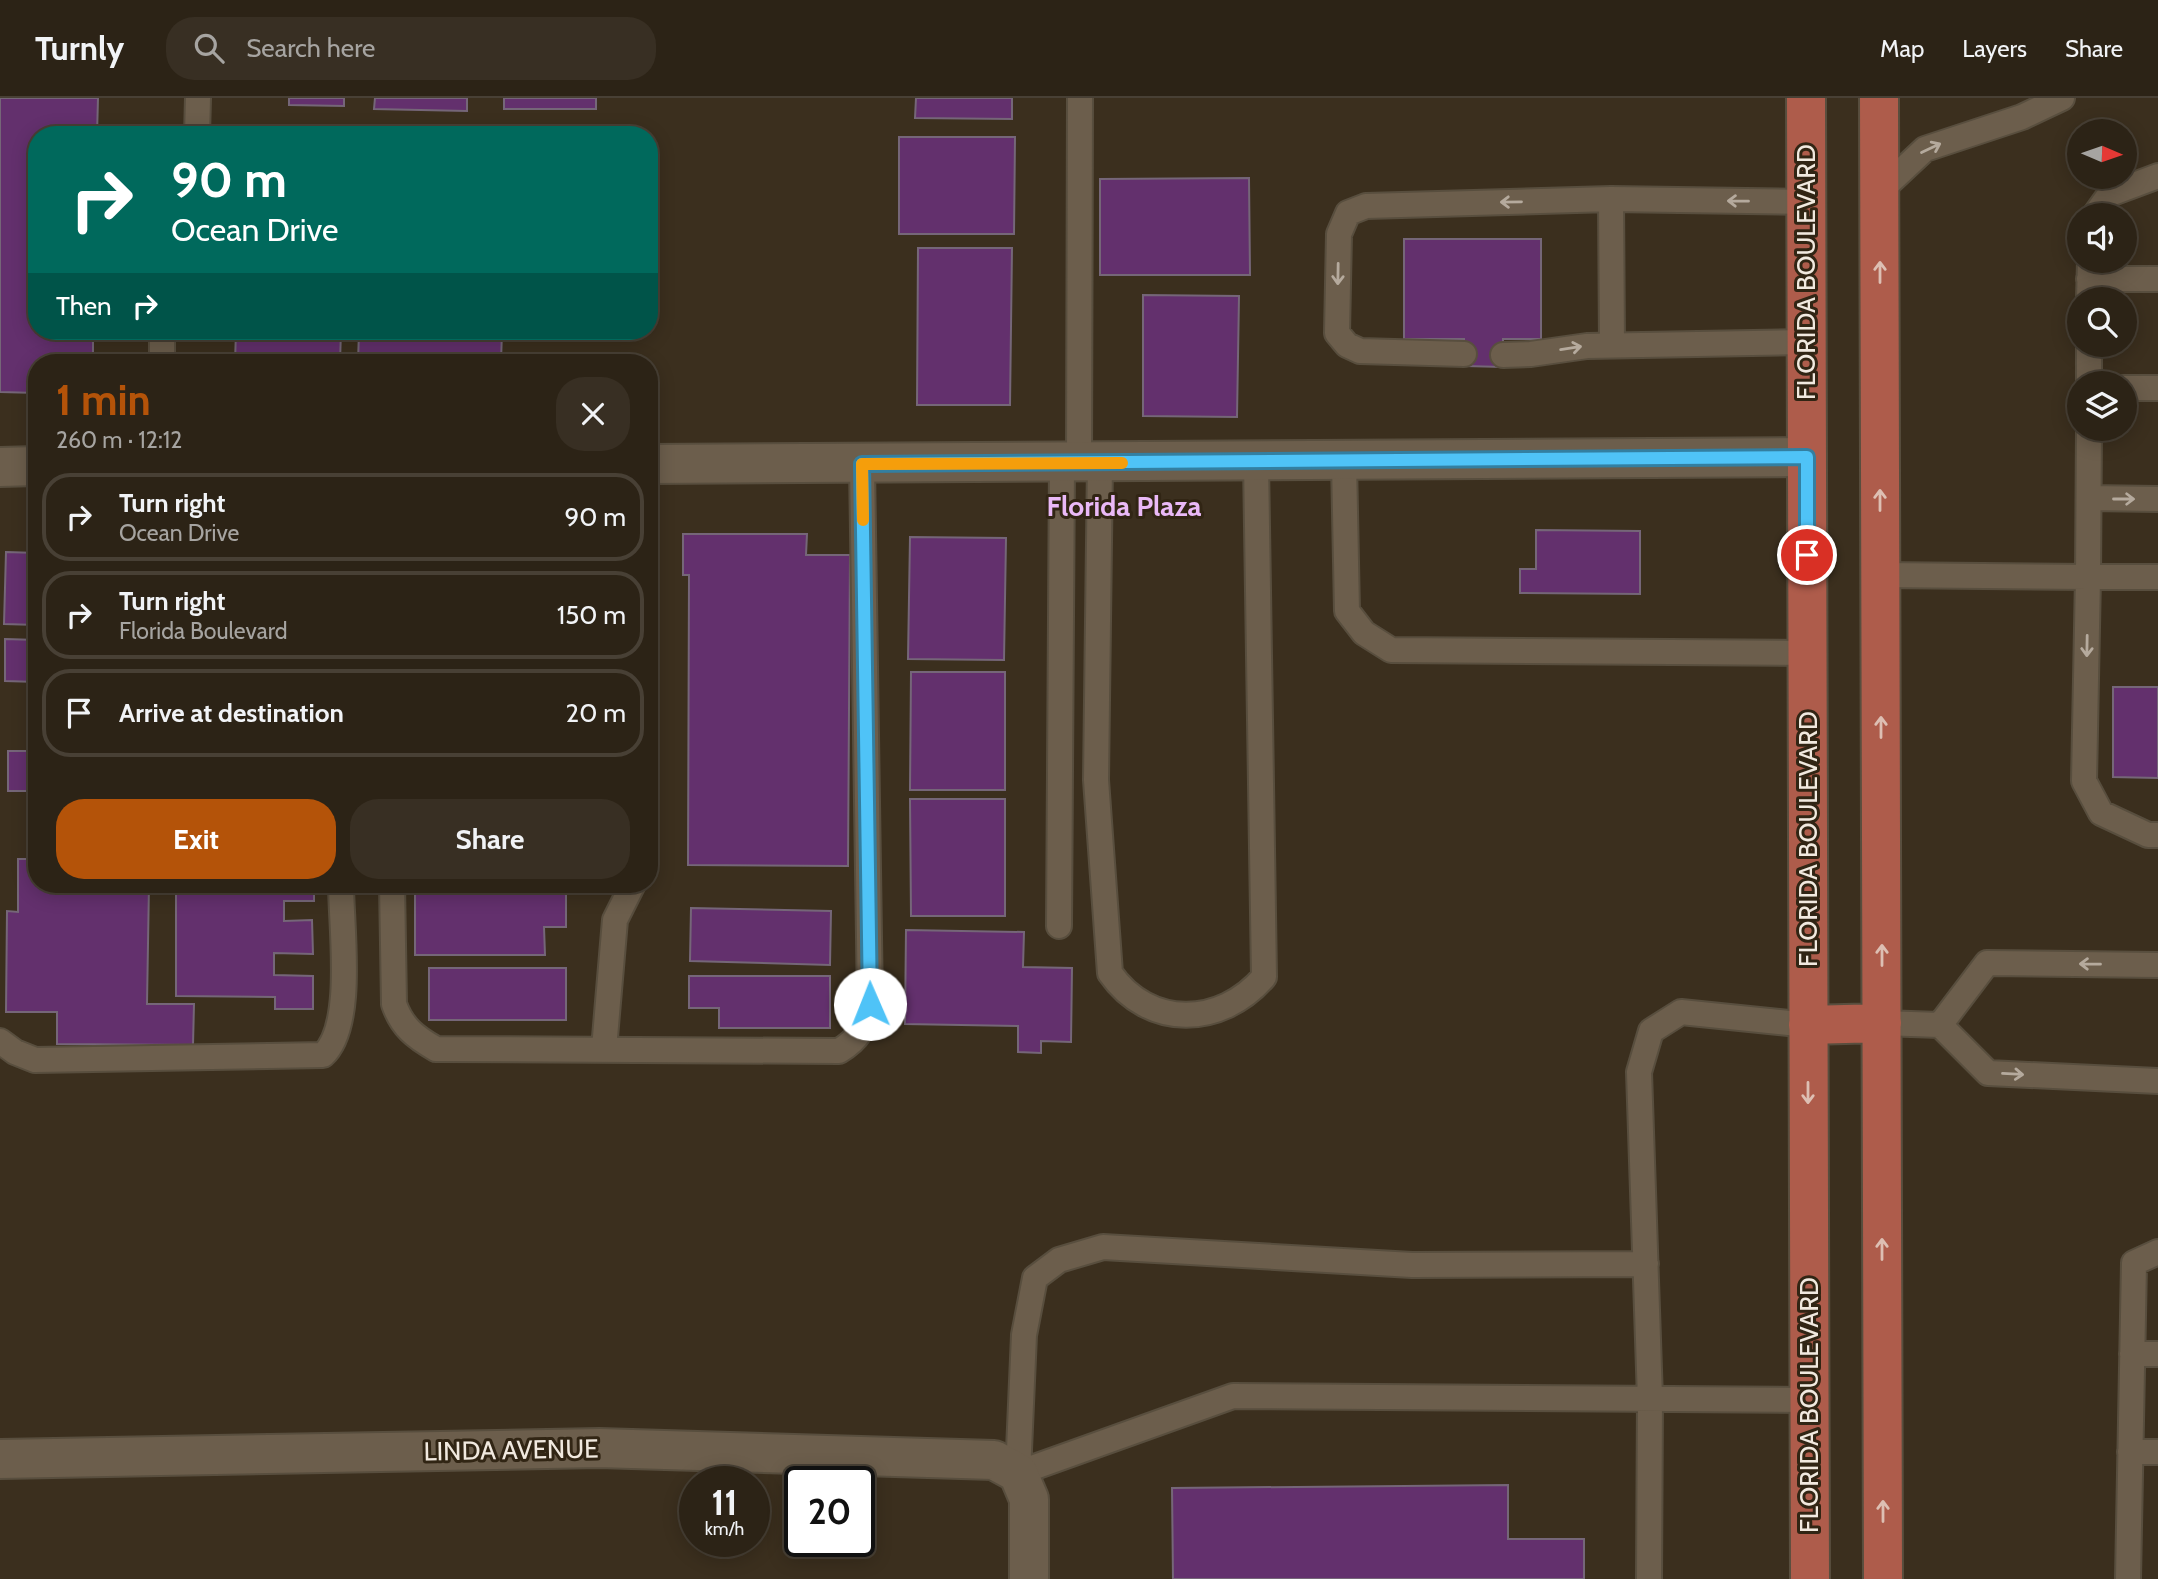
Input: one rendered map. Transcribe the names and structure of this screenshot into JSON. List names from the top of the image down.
{
  "streets": {
    "main road": ["FLORIDA BOULEVARD"],
    "street": ["LINDA AVENUE"]
  },
  "districts": ["Florida Plaza"],
  "north": "right",
  "page": {
    "header": "Turnly",
    "search": "Search here",
    "nav": ["Map", "Layers", "Share"],
    "turn": ["90 m", "Ocean Drive"],
    "then": "Then",
    "heading": ["1 min", "260 m · 12:12"],
    "list": [
      {
        "name": "Turn right",
        "note": "Ocean Drive",
        "value": "90 m"
      },
      {
        "name": "Turn right",
        "note": "Florida Boulevard",
        "value": "150 m"
      },
      {
        "name": "Arrive at destination",
        "value": "20 m"
      }
    ],
    "buttons": ["Exit", "Share"],
    "speed": "11 km/h",
    "limit": "20"
  }
}
